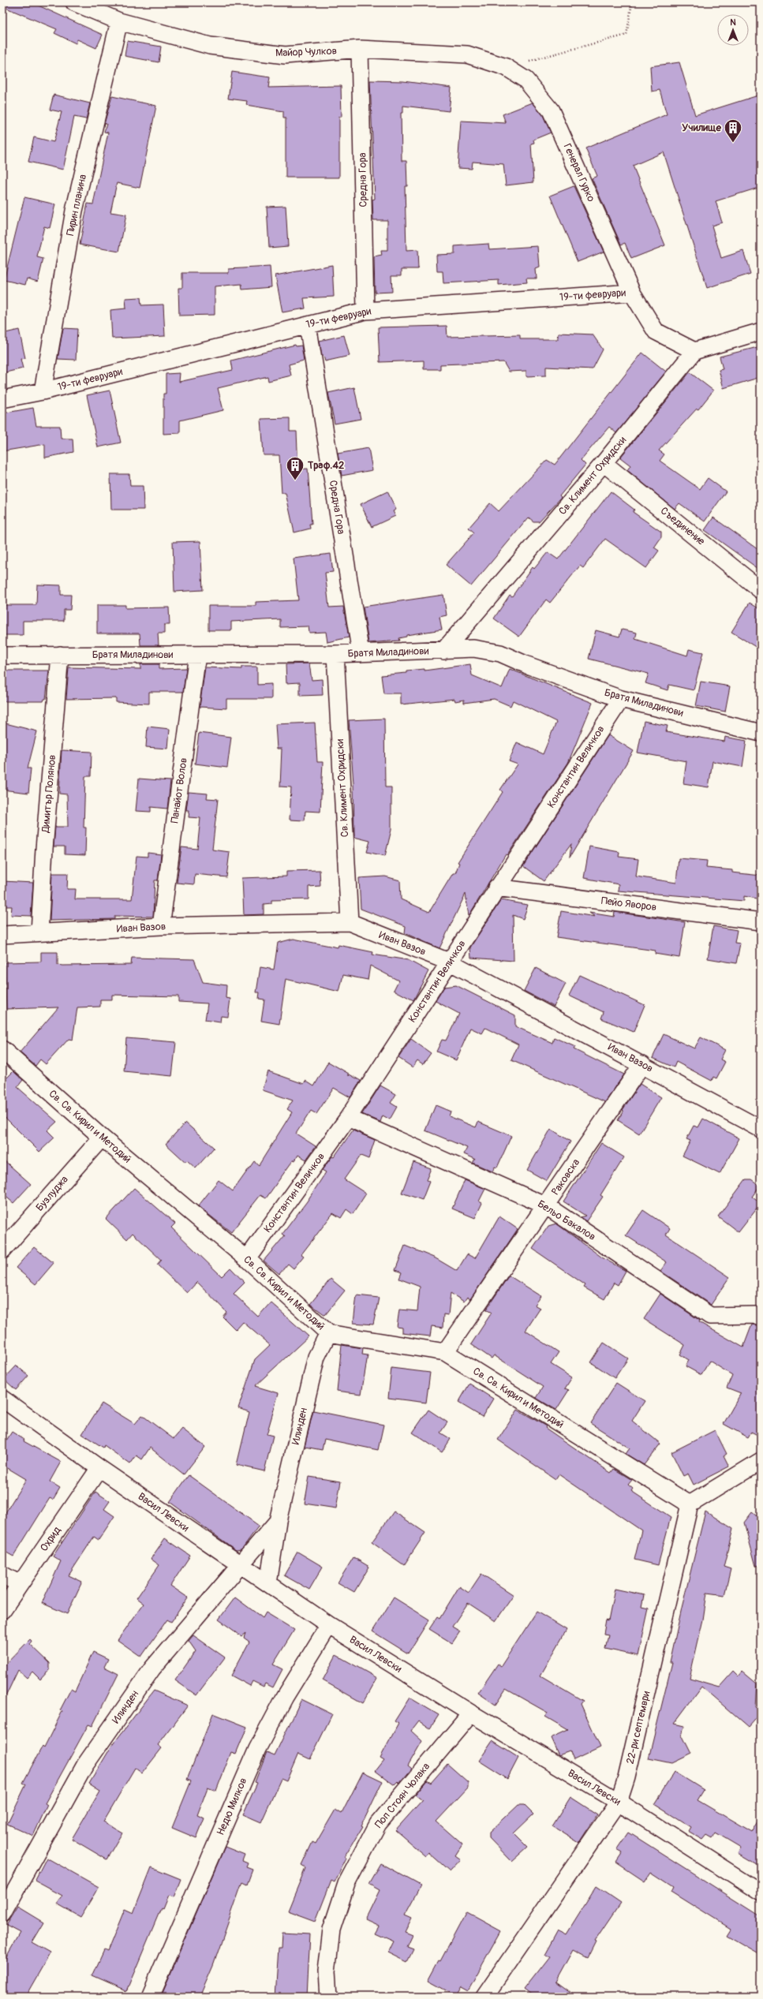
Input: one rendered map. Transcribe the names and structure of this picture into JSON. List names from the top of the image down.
{
  "streets": {
    "street": [
      "Майор Чулков",
      "Генерал Гурко",
      "Средна Гора",
      "Пирин планина",
      "19-ти февруари",
      "Св. Климент Охридски",
      "Съединение",
      "Братя Миладинови",
      "Константин Величков",
      "Панайот Волов",
      "Димитър Полянов",
      "Пейо Яворов",
      "Иван Вазов",
      "Св. Св. Кирил и Методий",
      "Раковска",
      "Бузлуджа",
      "Бельо Бакалов",
      "Илинден",
      "Васил Левски",
      "Охрид",
      "22-ри септември",
      "Поп Стоян Чолака",
      "Недю Милков"
    ]
  },
  "crossings": [
    ["Майор Чулков", "Генерал Гурко"],
    ["Майор Чулков", "Средна Гора"],
    ["Майор Чулков", "Пирин планина"],
    ["Генерал Гурко", "19-ти февруари"],
    ["Средна Гора", "19-ти февруари"],
    ["Средна Гора", "Братя Миладинови"],
    ["Пирин планина", "19-ти февруари"],
    ["19-ти февруари", "Св. Климент Охридски"],
    ["Св. Климент Охридски", "Съединение"],
    ["Св. Климент Охридски", "Братя Миладинови"],
    ["Св. Климент Охридски", "Иван Вазов"],
    ["Братя Миладинови", "Константин Величков"],
    ["Братя Миладинови", "Панайот Волов"],
    ["Братя Миладинови", "Димитър Полянов"],
    ["Константин Величков", "Пейо Яворов"],
    ["Константин Величков", "Иван Вазов"],
    ["Константин Величков", "Св. Св. Кирил и Методий"],
    ["Константин Величков", "Бельо Бакалов"],
    ["Панайот Волов", "Иван Вазов"],
    ["Димитър Полянов", "Иван Вазов"],
    ["Иван Вазов", "Раковска"],
    ["Св. Св. Кирил и Методий", "Раковска"],
    ["Св. Св. Кирил и Методий", "Бузлуджа"],
    ["Св. Св. Кирил и Методий", "Илинден"],
    ["Св. Св. Кирил и Методий", "22-ри септември"],
    ["Раковска", "Бельо Бакалов"],
    ["Илинден", "Васил Левски"],
    ["Васил Левски", "Охрид"],
    ["Васил Левски", "22-ри септември"],
    ["Васил Левски", "Поп Стоян Чолака"],
    ["Васил Левски", "Недю Милков"]
  ],
  "places": {
    "building": ["Училище", "Траф.42"]
  },
  "north": "top"
}
